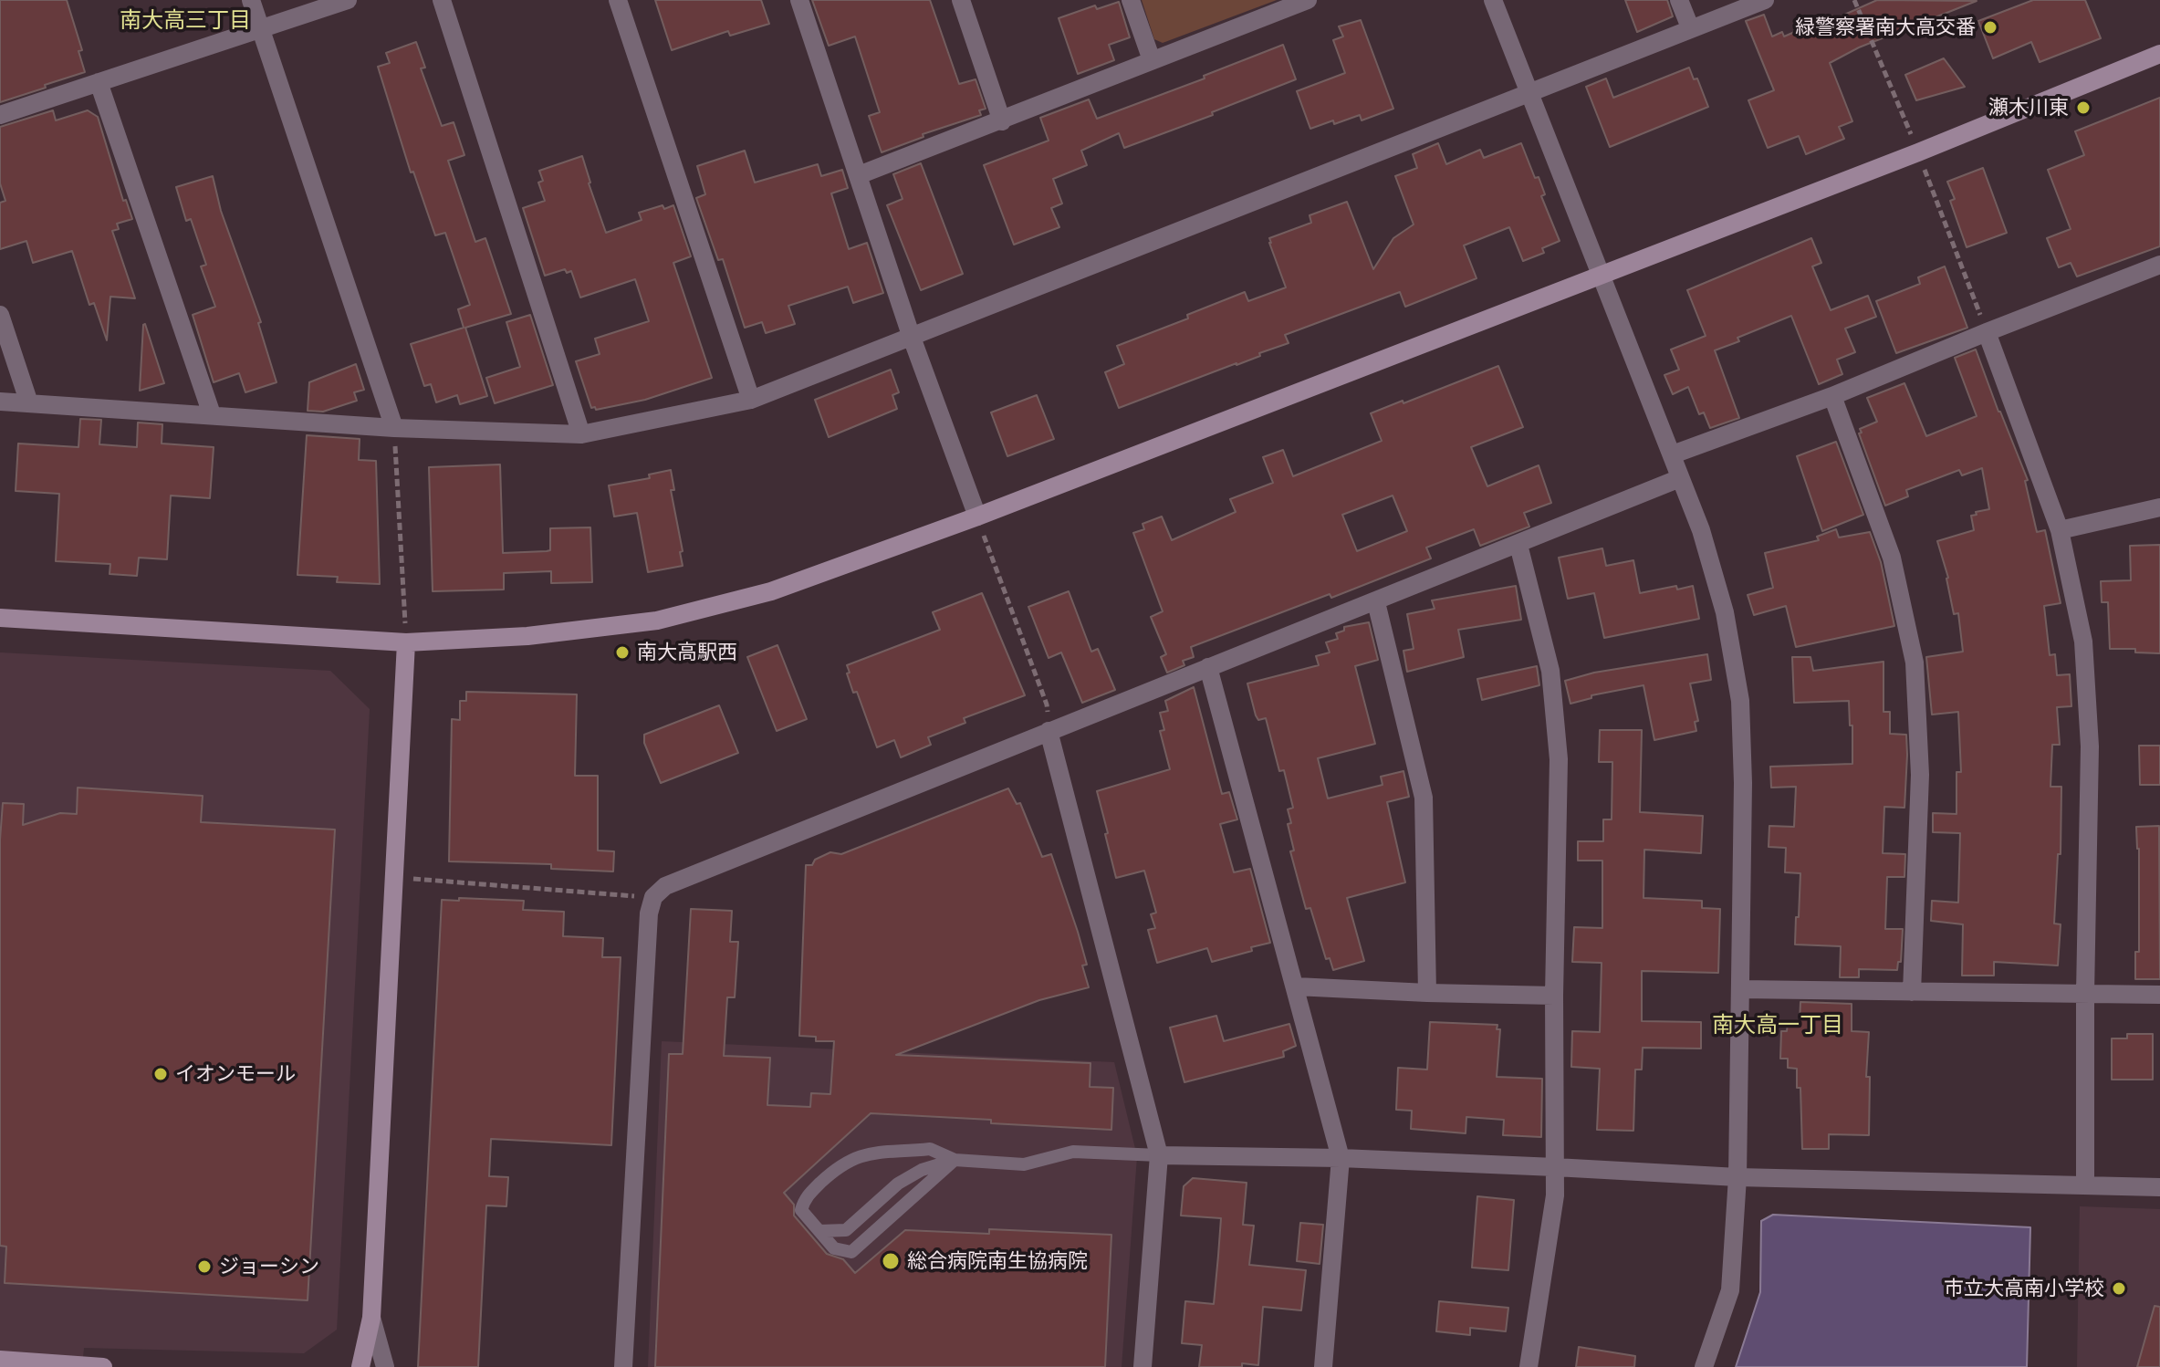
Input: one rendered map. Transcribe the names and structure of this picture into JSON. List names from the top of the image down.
{
  "districts": ["南大高三丁目", "南大高一丁目"],
  "places": [
    "緑警察署南大高交番",
    "瀬木川東",
    "南大高駅西",
    "イオンモール",
    "総合病院南生協病院",
    "ジョーシン",
    "市立大高南小学校"
  ]
}
